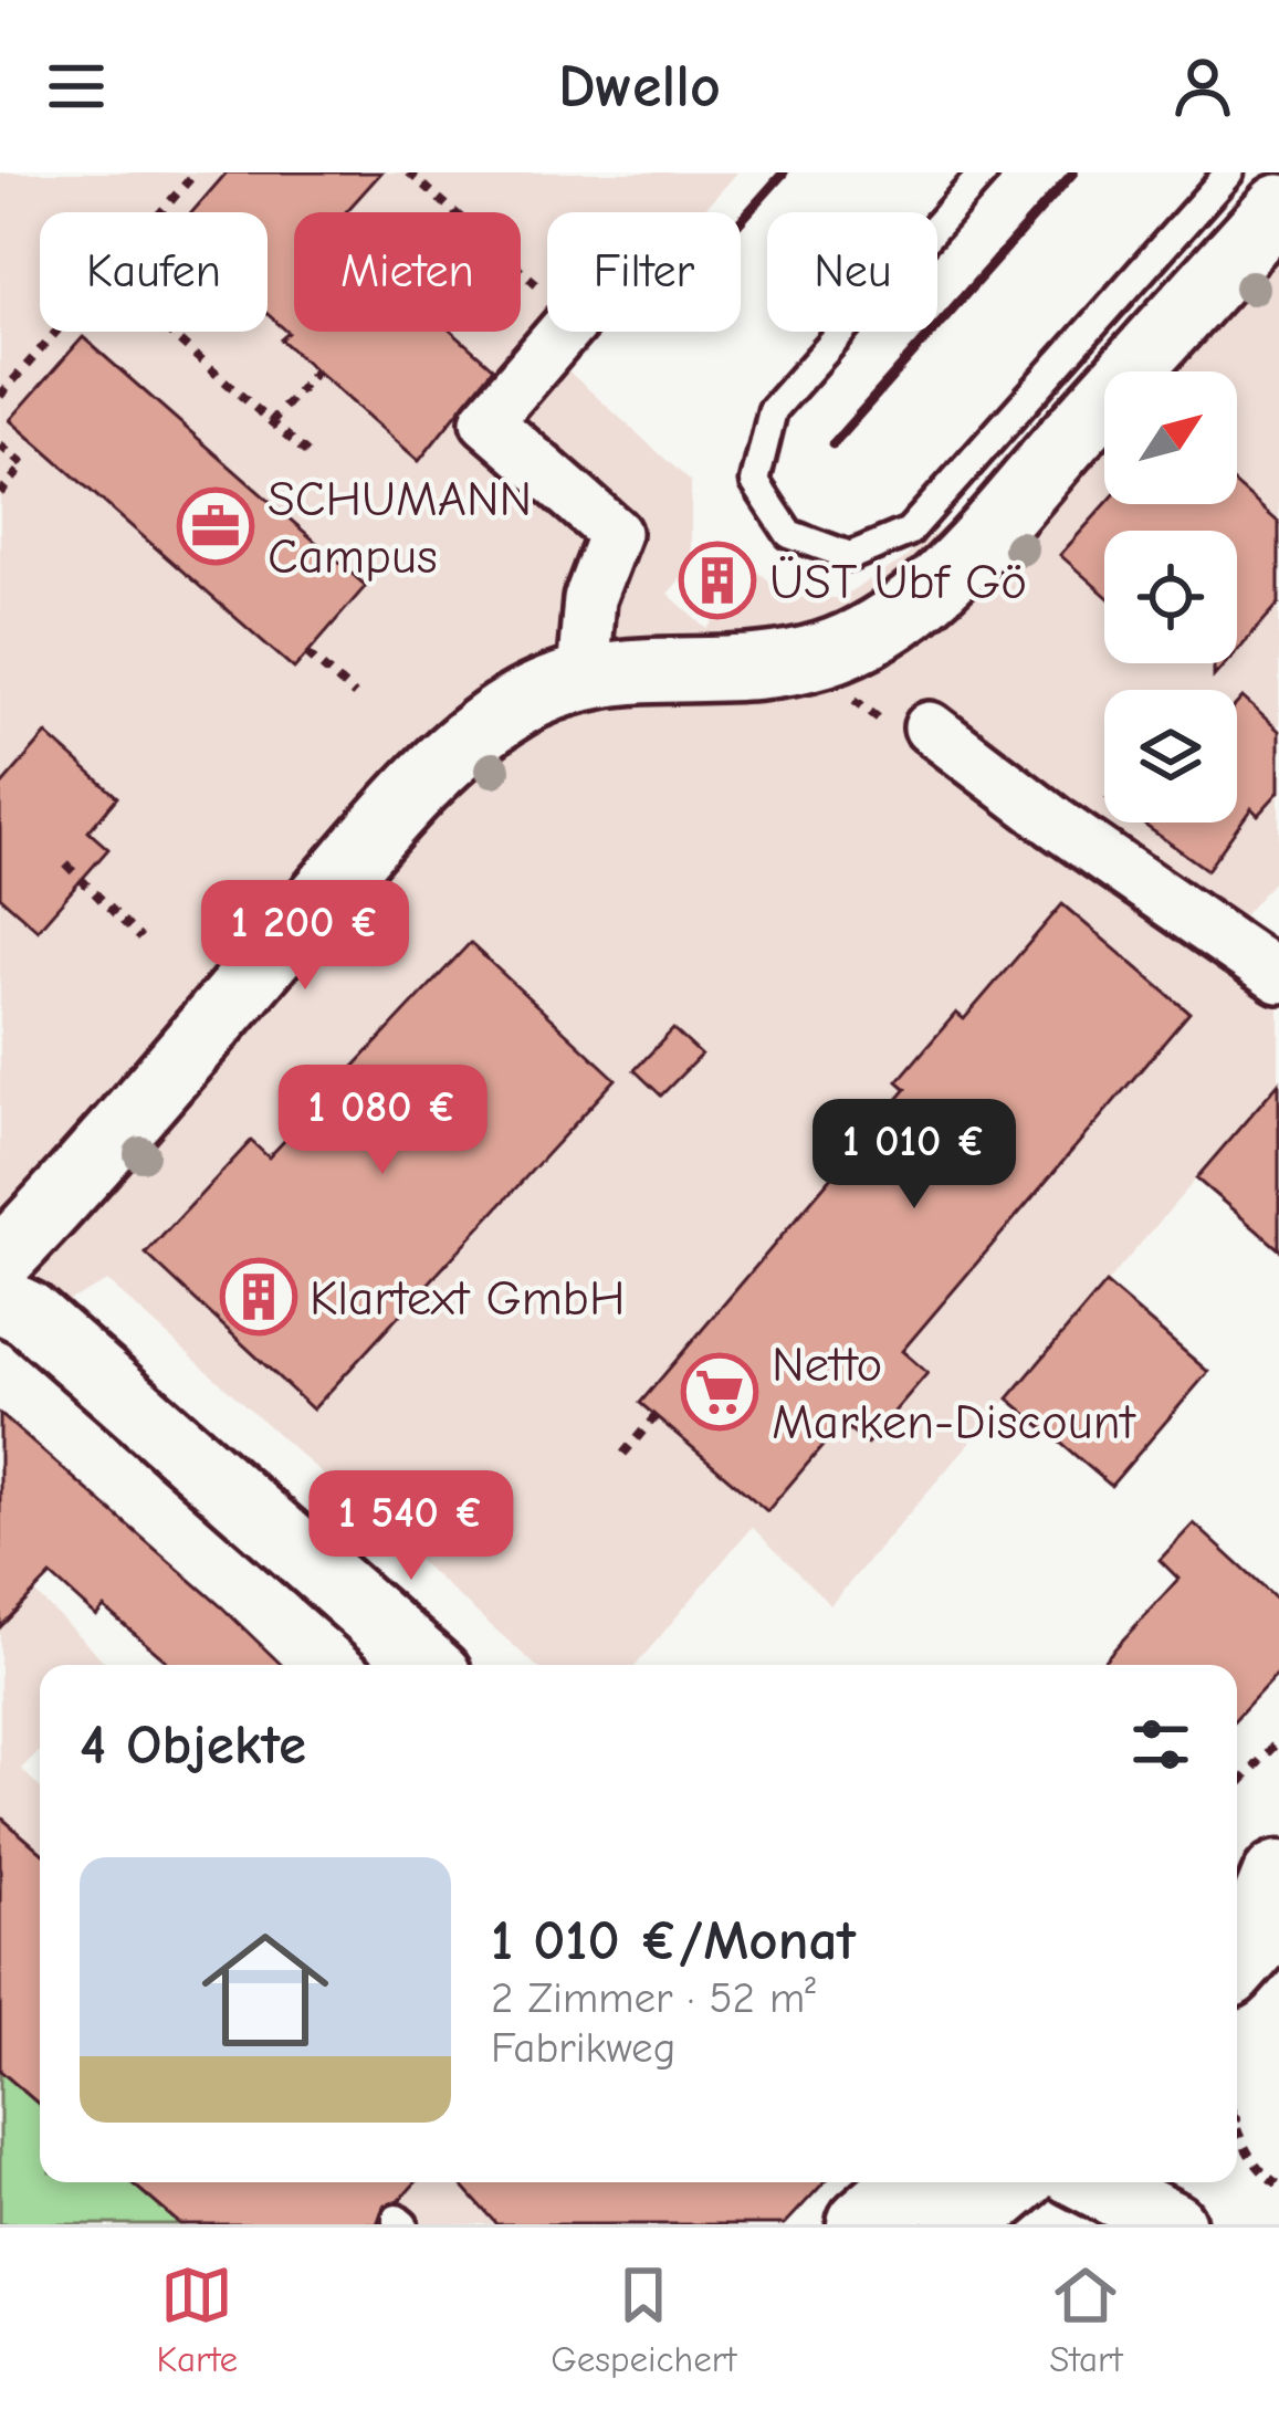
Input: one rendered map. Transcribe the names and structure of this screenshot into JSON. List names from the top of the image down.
{
  "places": {
    "office": ["SCHUMANN Campus"],
    "building": ["ÜST Ubf Gö", "Klartext GmbH"],
    "supermarket": ["Netto Marken-Discount"]
  },
  "north": "top right",
  "page": {
    "header": "Dwello",
    "chip": [
      "Kaufen",
      "Mieten",
      "Filter",
      "Neu"
    ],
    "price": [
      "1 200 €",
      "1 080 €",
      "1 010 €",
      "1 540 €"
    ],
    "heading": "4 Objekte",
    "list": [
      {
        "name": "1 010 €/Monat",
        "note": "2 Zimmer · 52 m² · Fabrikweg"
      }
    ],
    "tabs": ["Karte", "Gespeichert", "Start"]
  }
}
